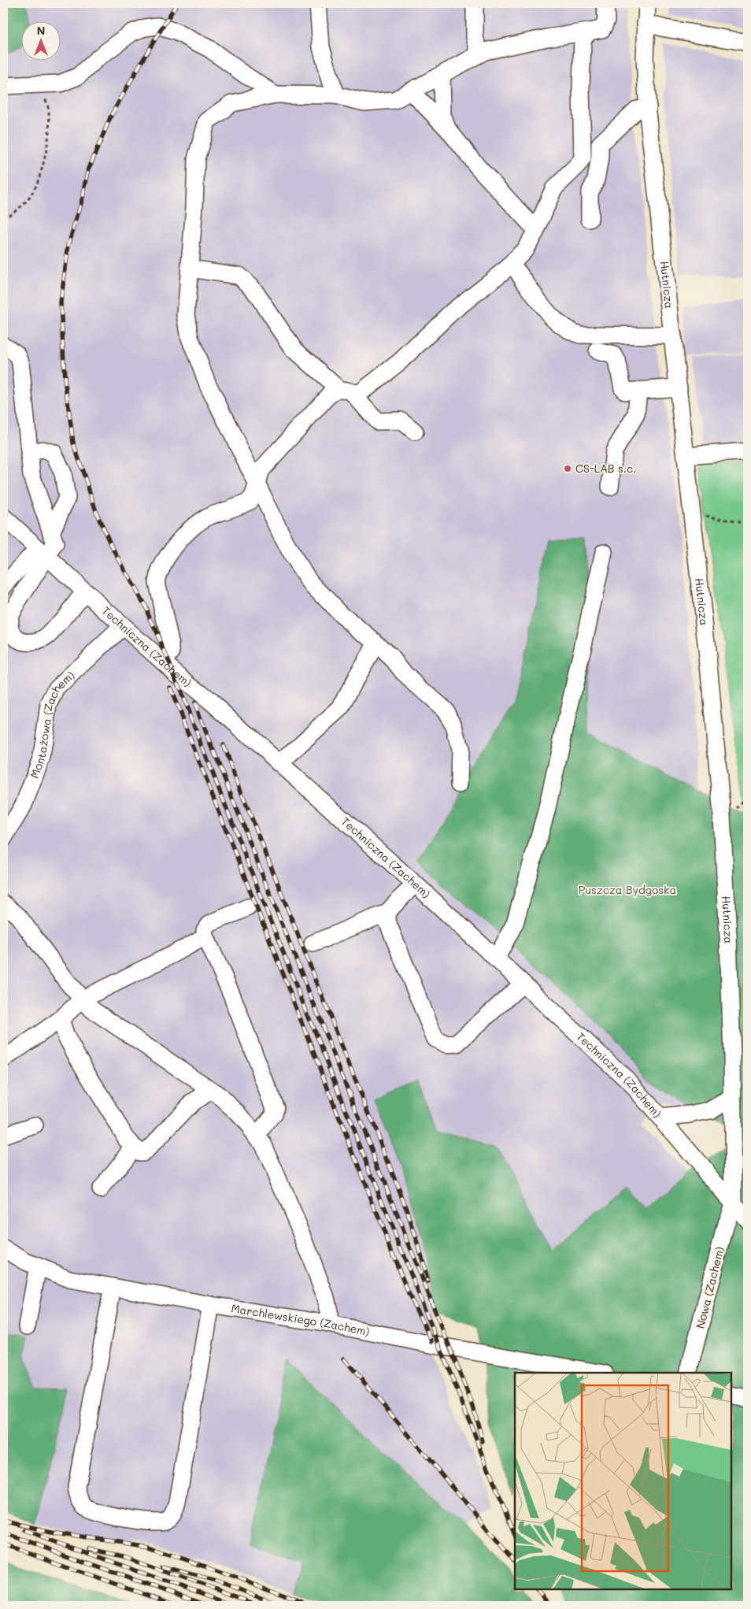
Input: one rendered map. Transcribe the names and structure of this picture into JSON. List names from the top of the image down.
{
  "streets": {
    "street": [
      "Hutnicza",
      "Techniczna (Zachem)",
      "Montażowa (Zachem)",
      "Nowa (Zachem)",
      "Marchlewskiego (Zachem)"
    ]
  },
  "crossings": [
    ["Hutnicza", "Techniczna (Zachem)"],
    ["Hutnicza", "Nowa (Zachem)"],
    ["Techniczna (Zachem)", "Montażowa (Zachem)"],
    ["Techniczna (Zachem)", "Nowa (Zachem)"]
  ],
  "parks": ["Puszcza Bydgoska"],
  "places": ["CS-LAB s.c."],
  "north": "top"
}
